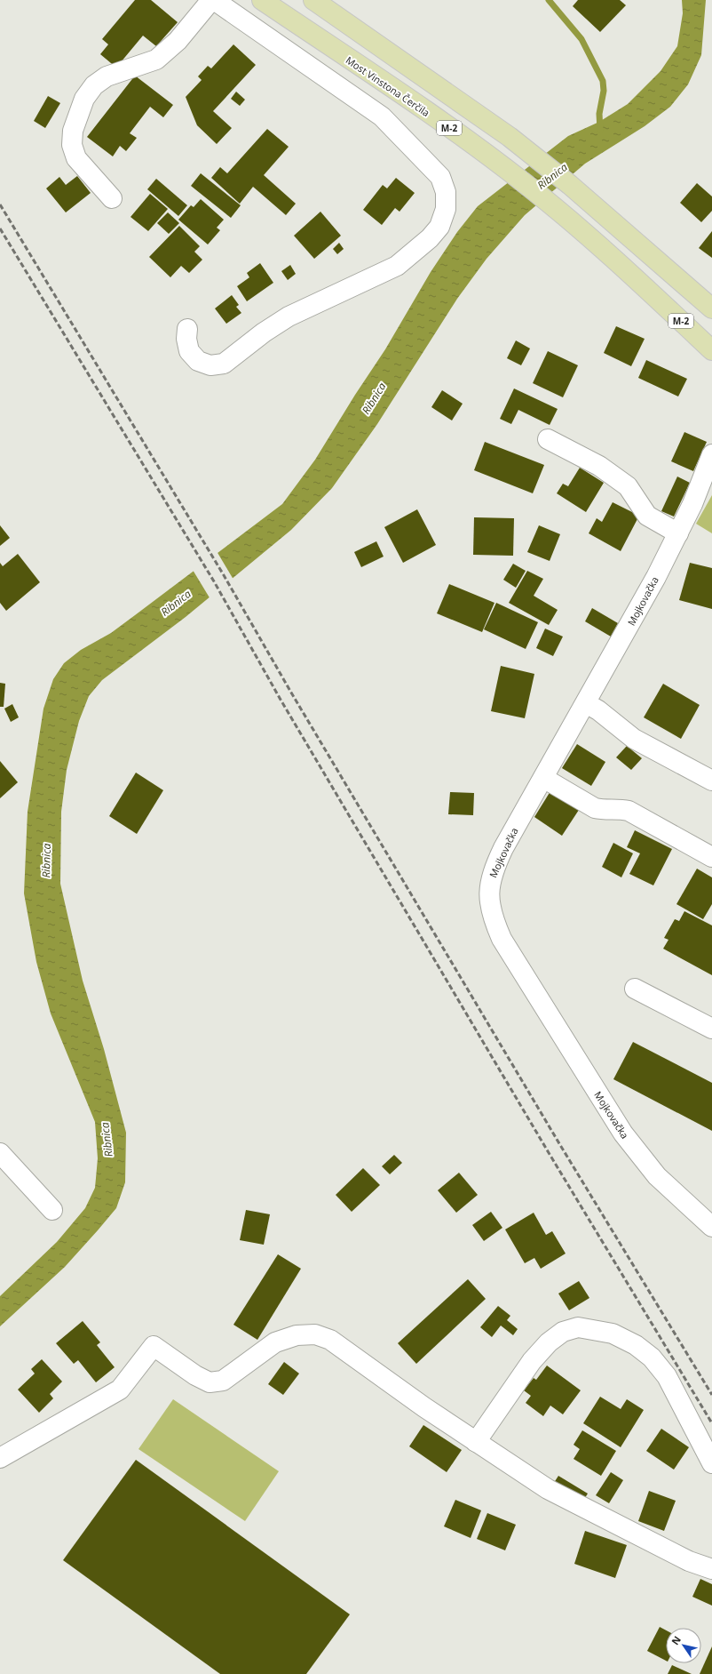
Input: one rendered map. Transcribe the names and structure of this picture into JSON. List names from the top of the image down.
{
  "streets": {
    "main road": ["Most Vinstona Čerčila", "M-2"],
    "street": ["Mojkovačka"]
  },
  "water": ["Ribnica"],
  "north": "top left"
}
